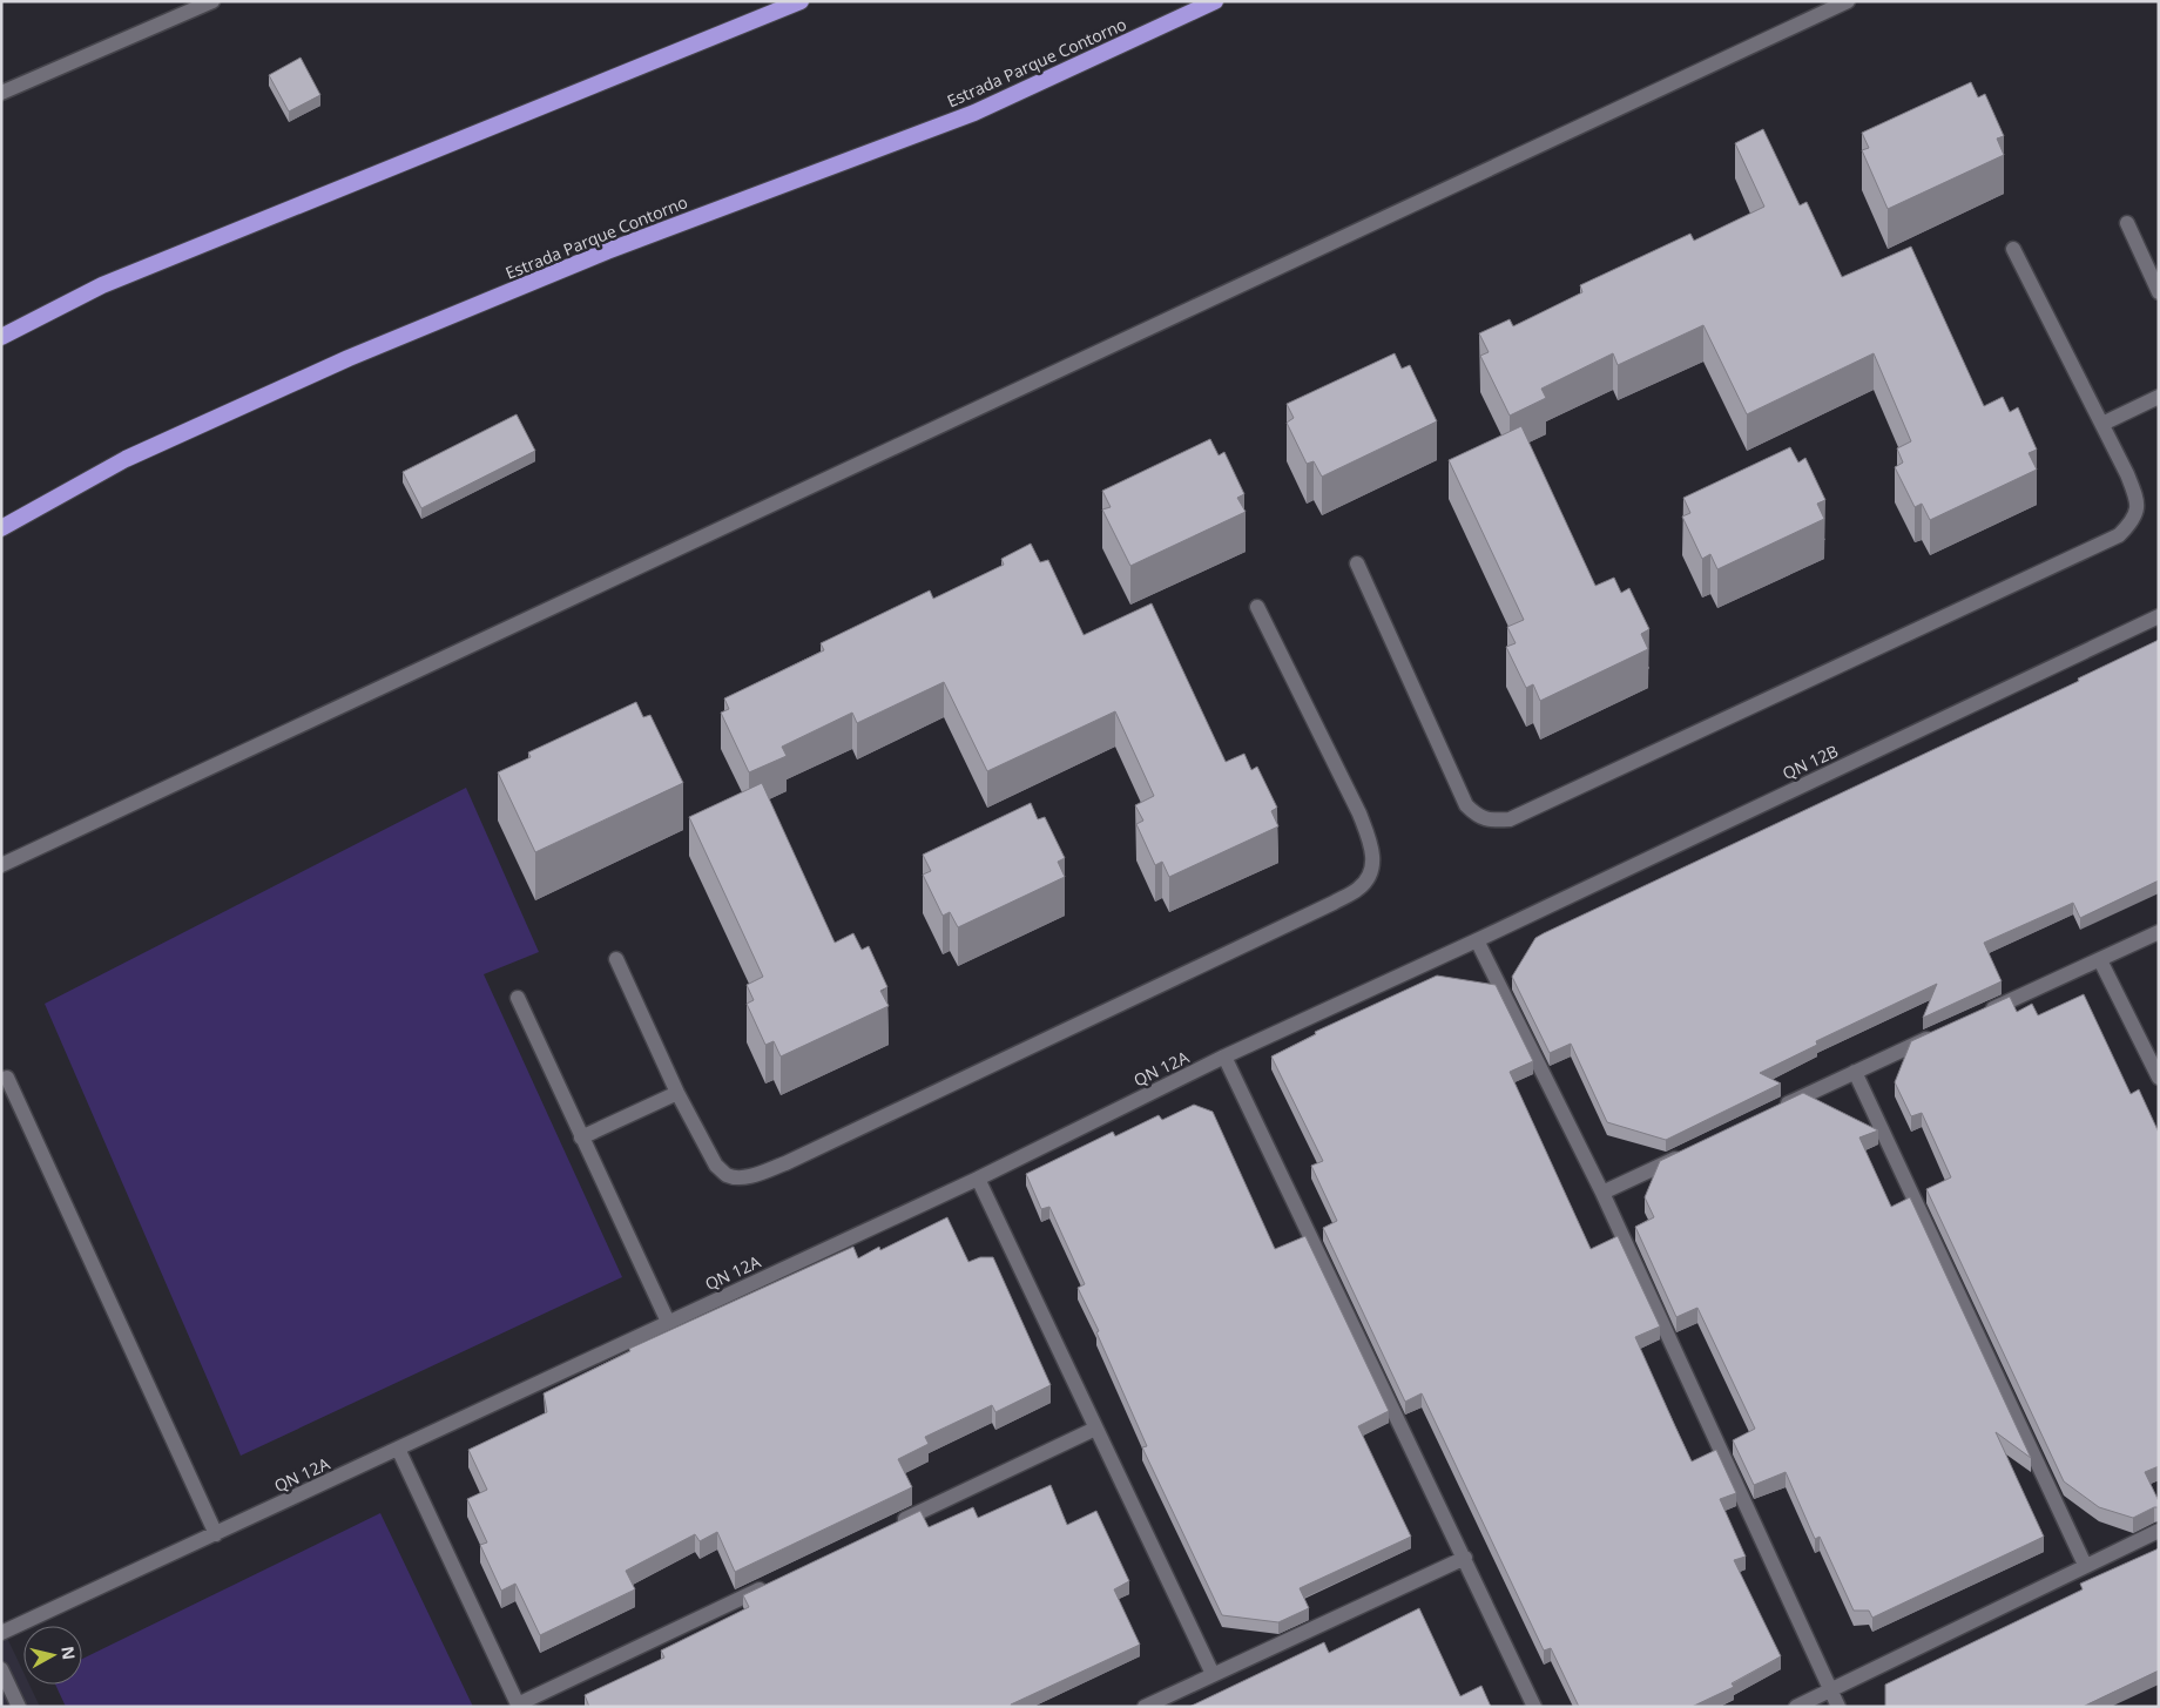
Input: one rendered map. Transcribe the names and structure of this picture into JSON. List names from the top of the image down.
{
  "streets": {
    "highway": ["Estrada Parque Contorno"],
    "street": ["QN 12B", "QN 12A"]
  },
  "crossings": [
    ["QN 12B", "QN 12A"]
  ],
  "north": "right"
}
